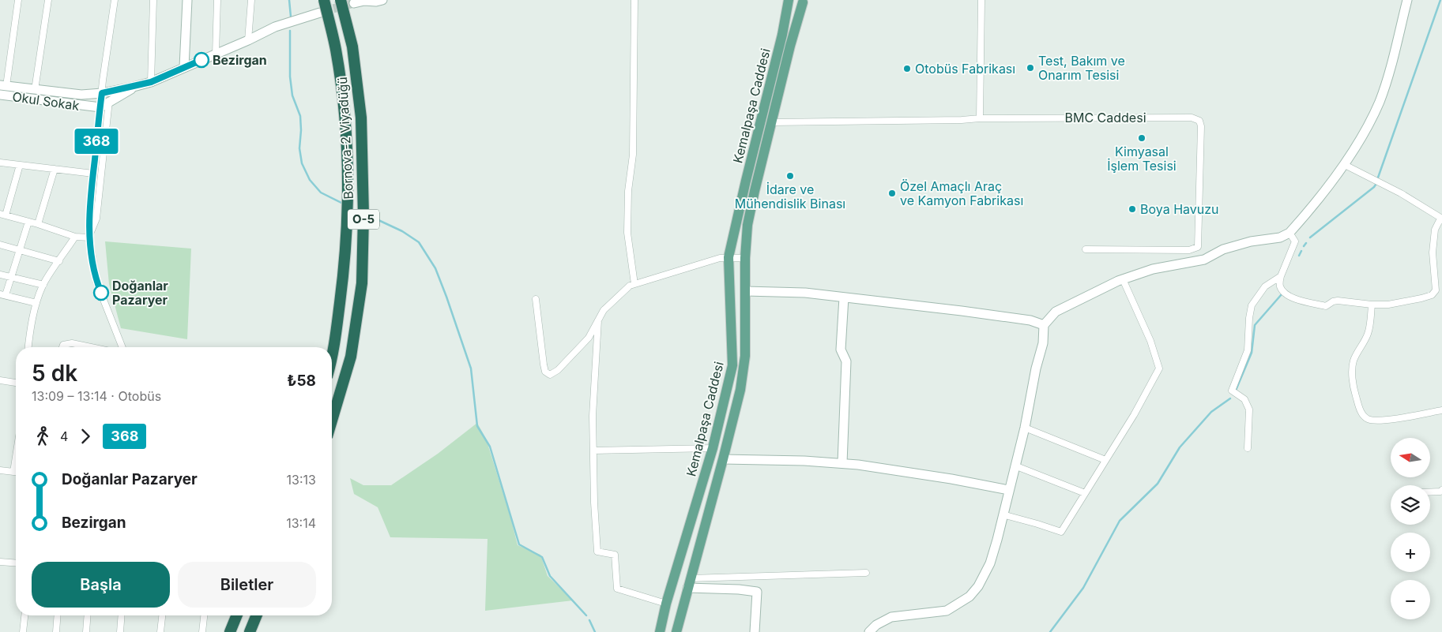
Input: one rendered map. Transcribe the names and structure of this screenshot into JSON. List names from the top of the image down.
{
  "streets": {
    "highway": ["Bornova-2 Viyadüğü", "O-5"],
    "main road": ["Kemalpaşa Caddesi"],
    "street": ["Okul Sokak", "BMC Caddesi"]
  },
  "crossings": [
    ["Kemalpaşa Caddesi", "BMC Caddesi"]
  ],
  "places": [
    "Bezirgan",
    "Test, Bakım ve Onarım Tesisi",
    "Otobüs Fabrikası",
    "Kimyasal İşlem Tesisi",
    "İdare ve Mühendislik Binası",
    "Özel Amaçlı Araç ve Kamyon Fabrikası",
    "Boya Havuzu",
    "Doğanlar Pazaryer"
  ],
  "lines": ["bus line 368"],
  "north": "left",
  "page": {
    "on_map": "368",
    "heading": ["5 dk", "13:09 – 13:14 · Otobüs", "₺58"],
    "legs": ["4", "368"],
    "map_buttons": ["+", "−"],
    "list": [
      {
        "name": "Doğanlar Pazaryer",
        "value": "13:13"
      },
      {
        "name": "Bezirgan",
        "value": "13:14"
      }
    ],
    "buttons": ["Başla", "Biletler"]
  }
}
